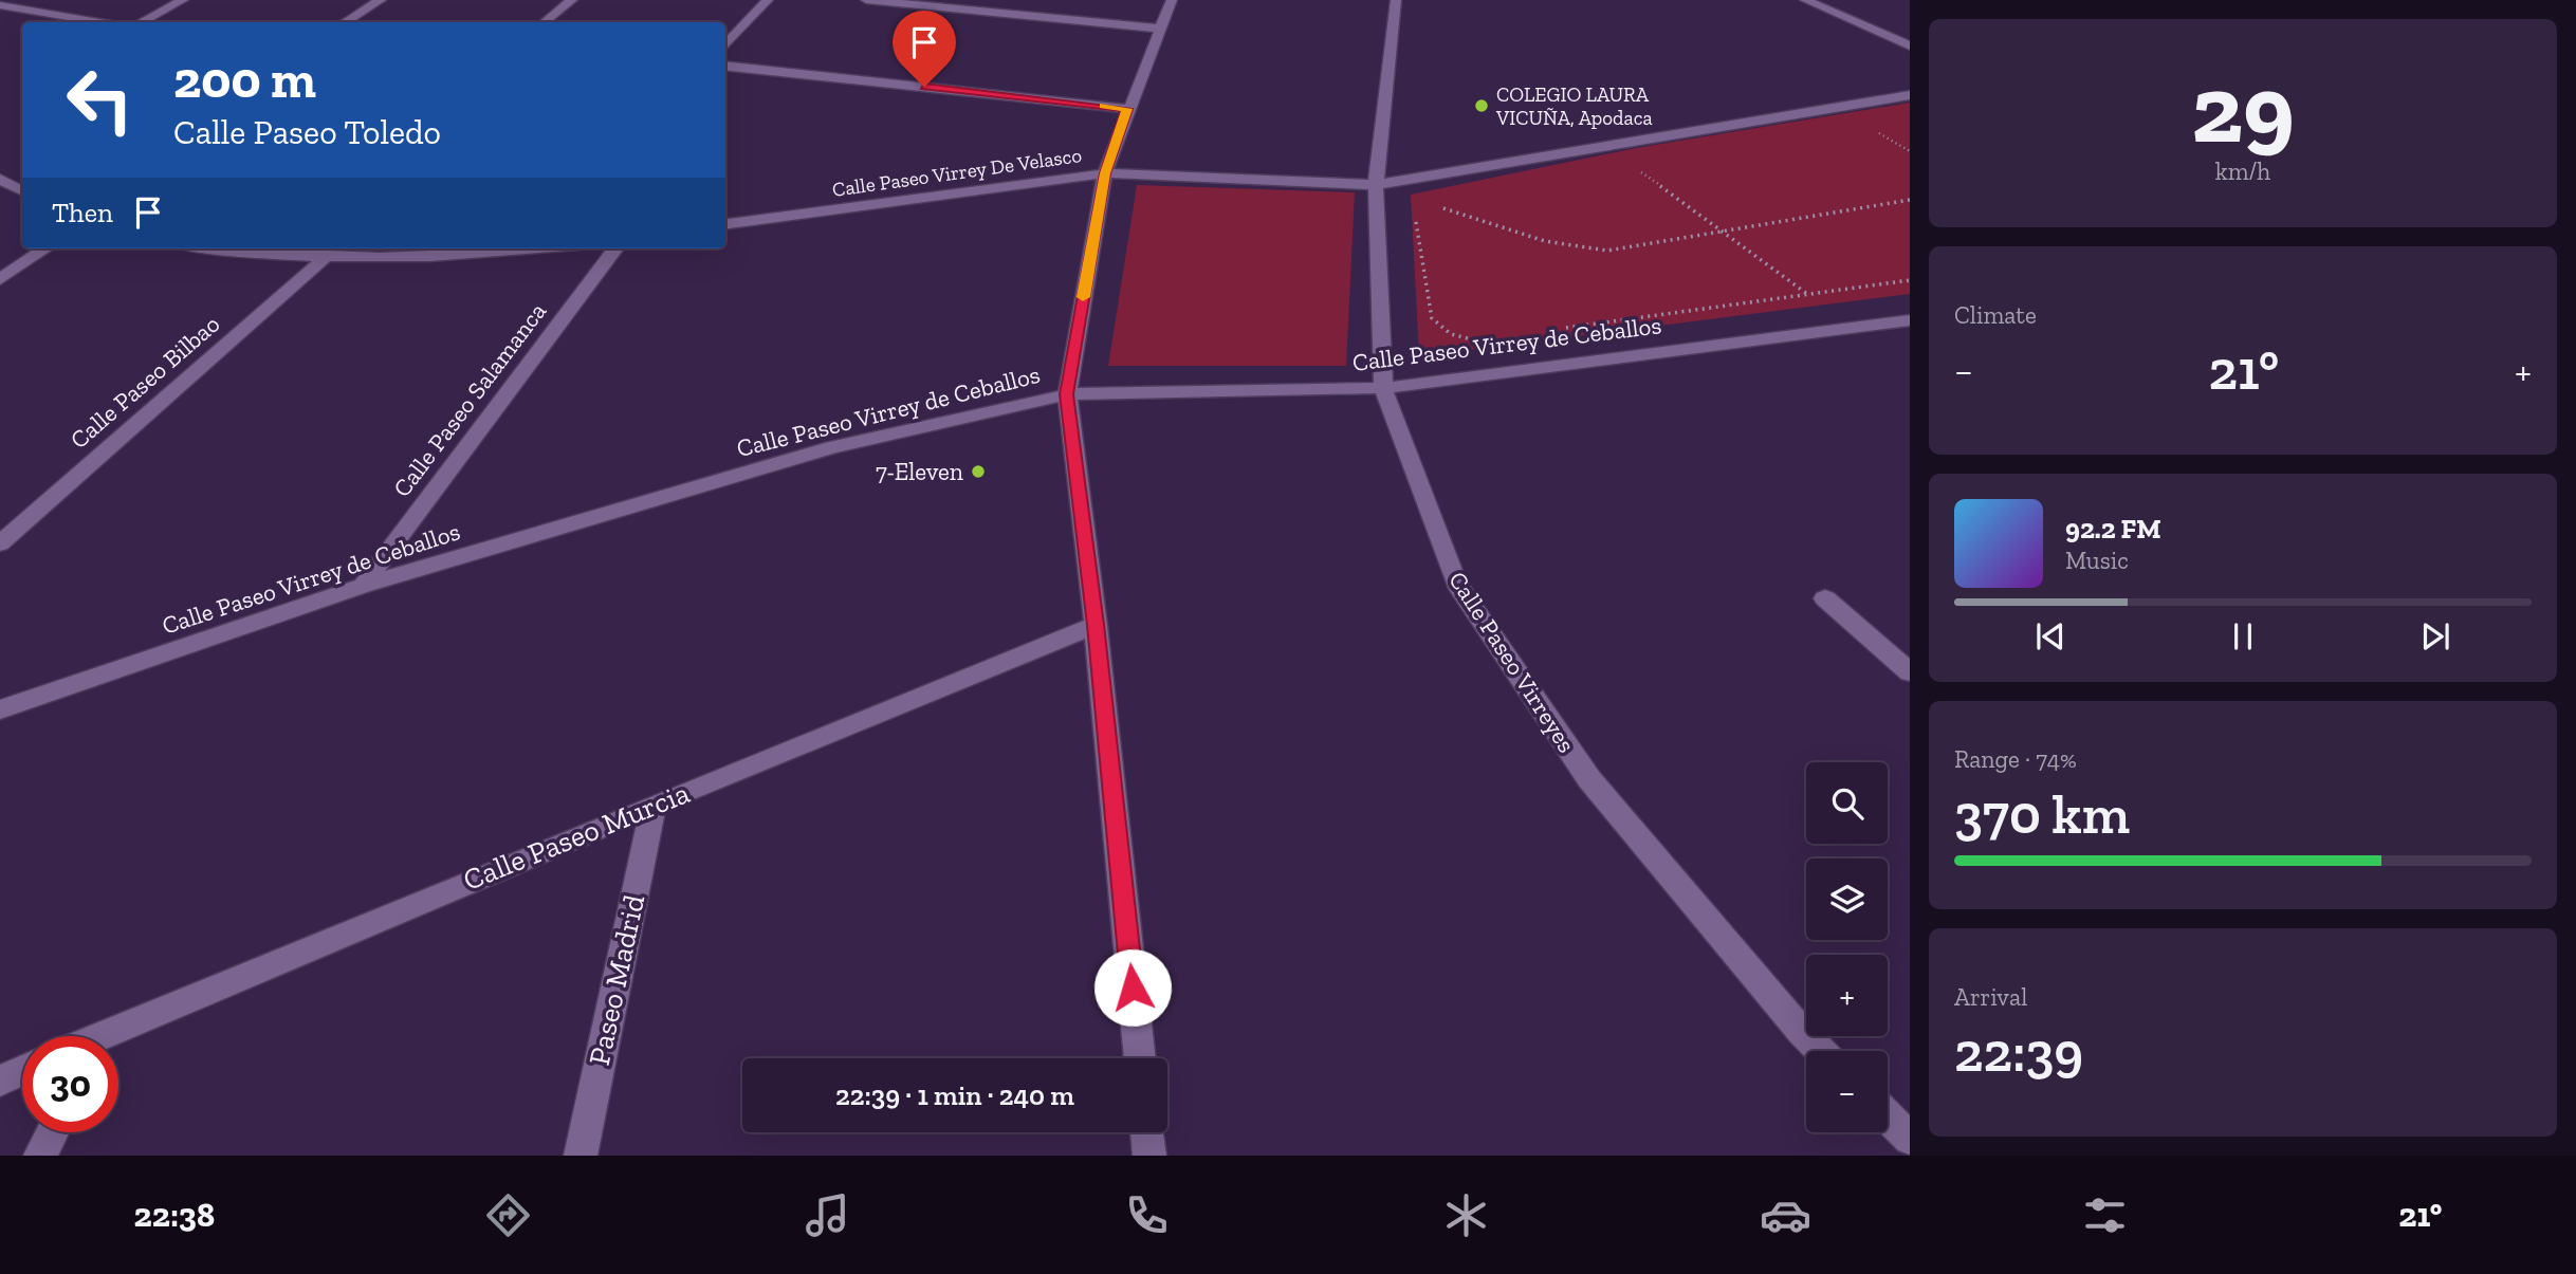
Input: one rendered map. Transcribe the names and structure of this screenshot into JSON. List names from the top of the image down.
{
  "streets": {
    "street": [
      "Calle Paseo Virrey De Velasco",
      "Calle Paseo Virrey de Ceballos",
      "Calle Paseo Bilbao",
      "Calle Paseo Salamanca",
      "Calle Paseo Virreyes",
      "Calle Paseo Murcia",
      "Paseo Madrid"
    ]
  },
  "crossings": [
    ["Calle Paseo Virrey De Velasco", "Calle Paseo Virreyes"],
    ["Calle Paseo Virrey de Ceballos", "Calle Paseo Salamanca"],
    ["Calle Paseo Virrey de Ceballos", "Calle Paseo Virreyes"],
    ["Calle Paseo Murcia", "Paseo Madrid"]
  ],
  "places": ["COLEGIO LAURA VICUÑA, Apodaca", "7-Eleven"],
  "page": {
    "tile": [
      ["29", "km/h"],
      "Climate",
      ["Range · 74%", "370 km"],
      ["Arrival", "22:39"]
    ],
    "turn": ["200 m", "Calle Paseo Toledo"],
    "then": "Then",
    "heat": ["−", "21°", "+"],
    "song": ["92.2 FM", "Music"],
    "map_buttons": ["+", "−"],
    "limit": "30",
    "trip": "22:39 · 1 min · 240 m",
    "tabs": ["22:38", "21°"]
  }
}
